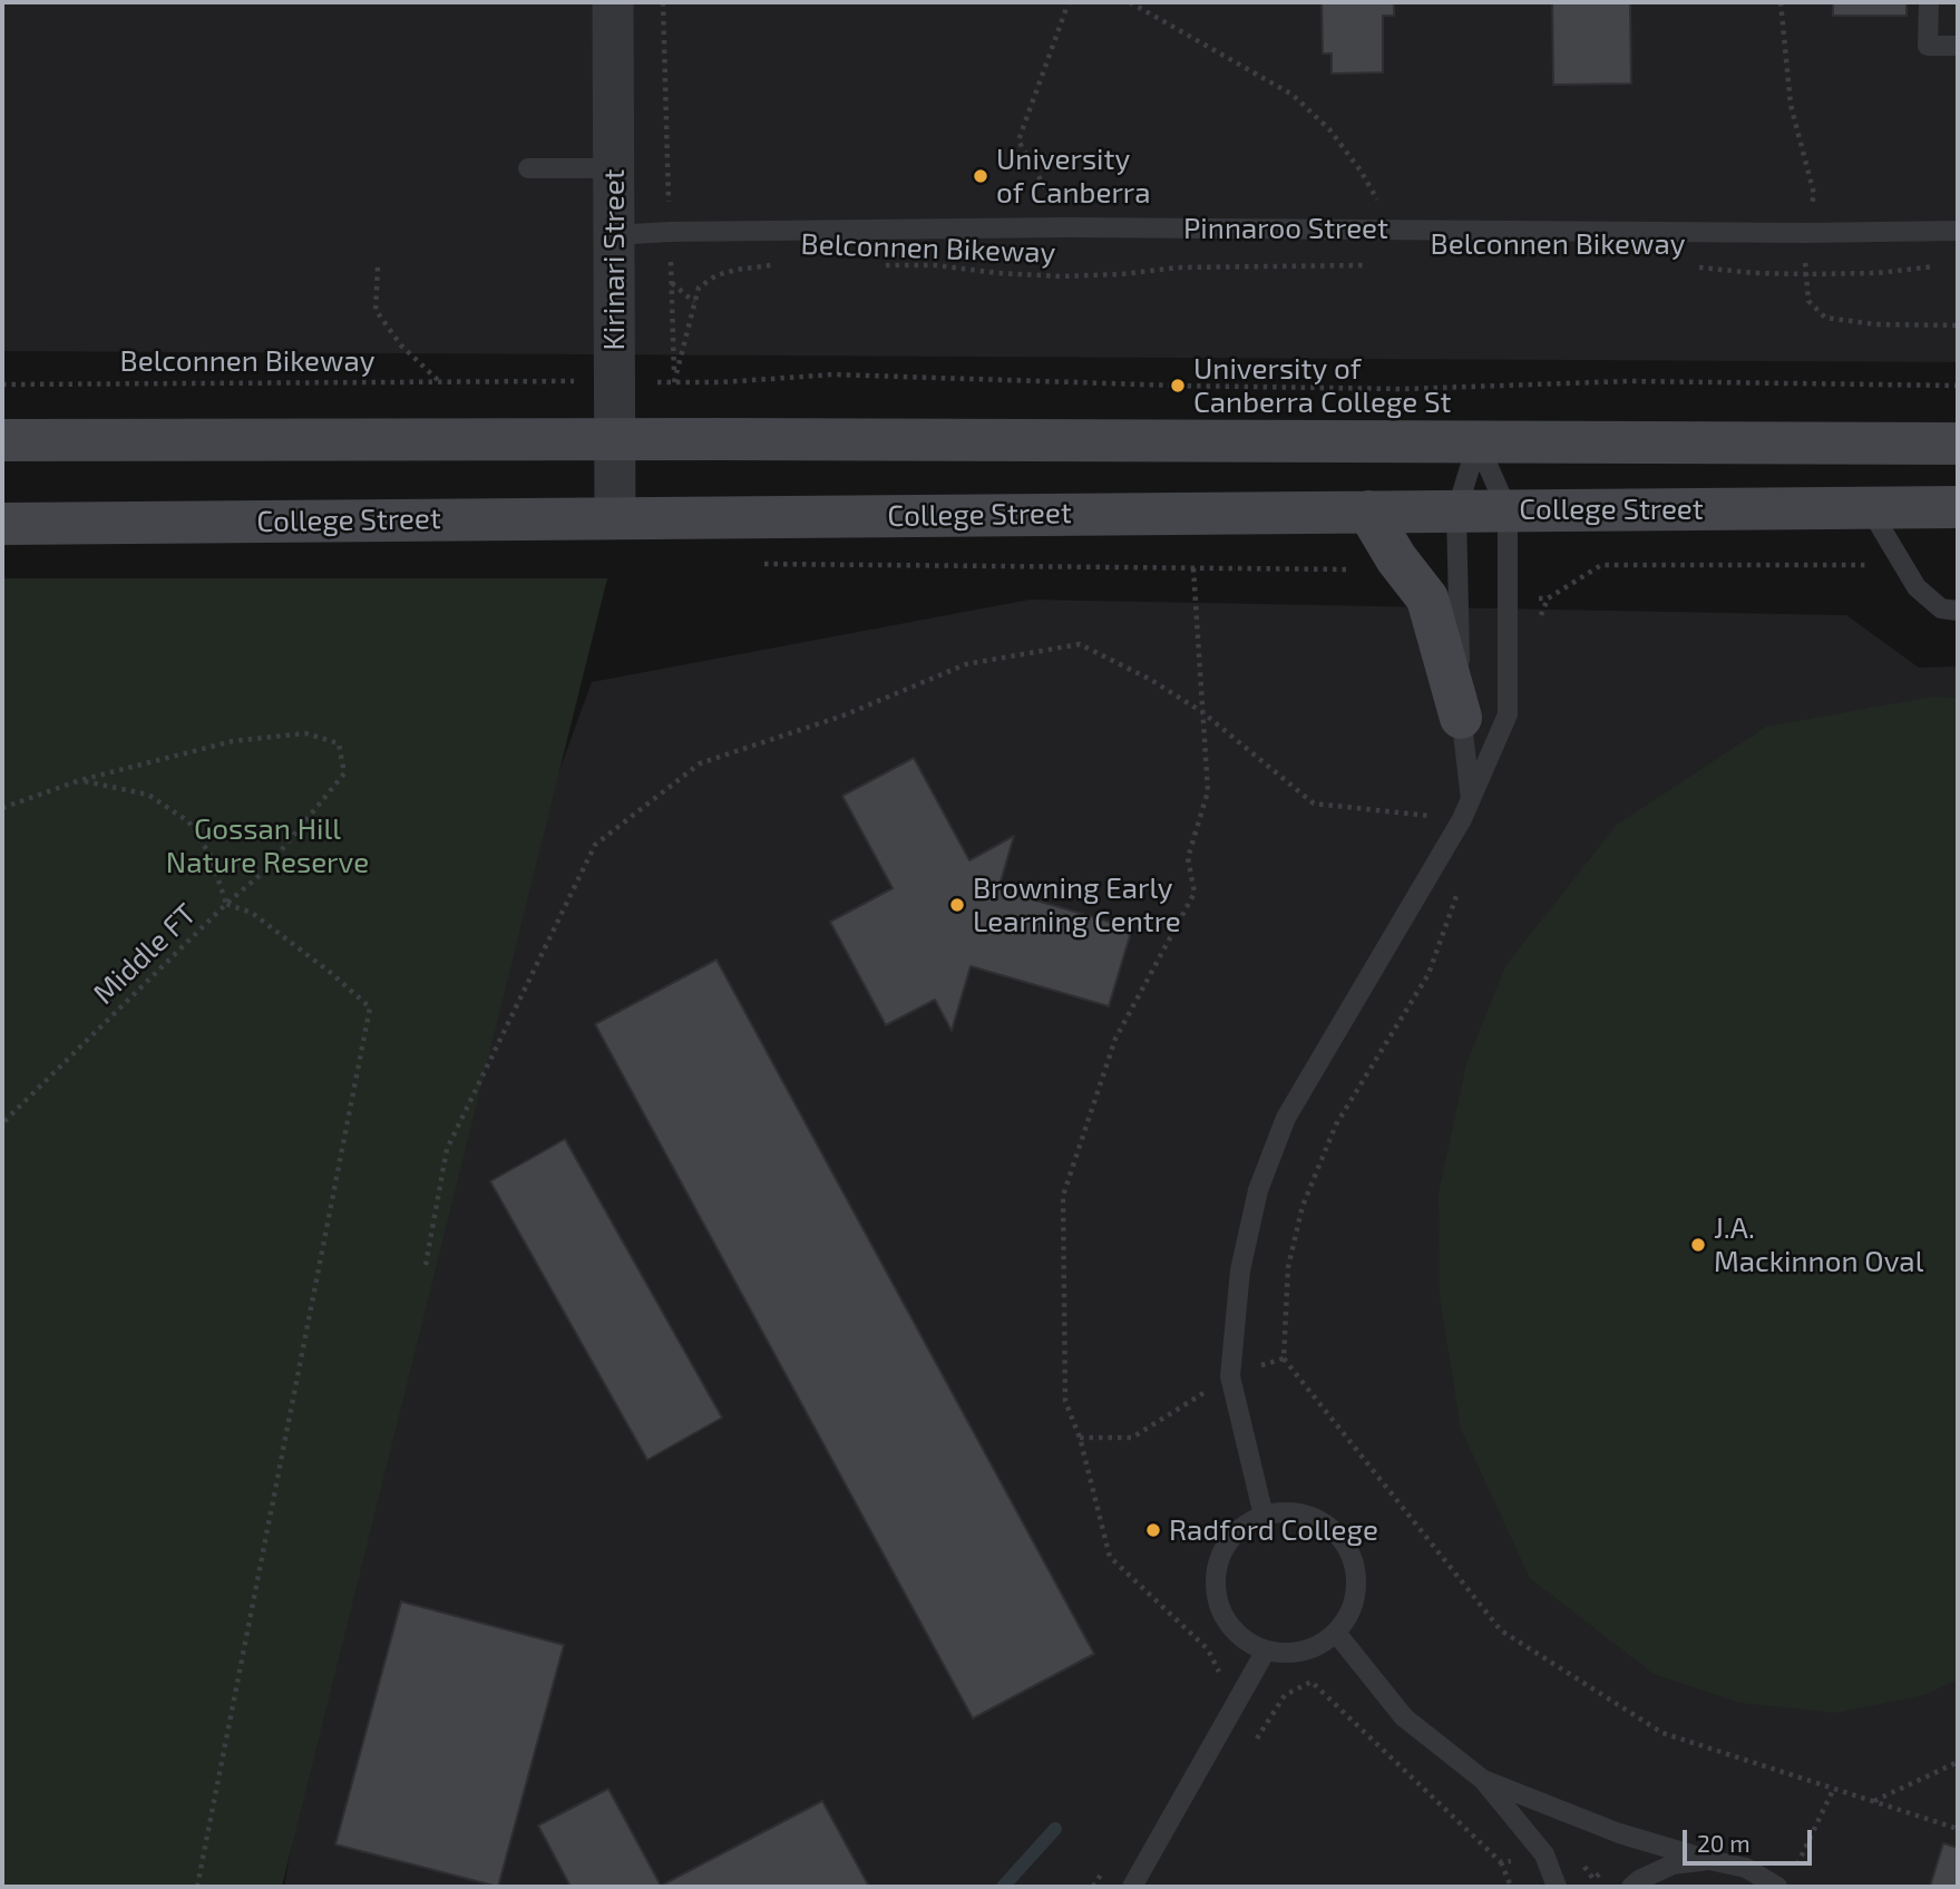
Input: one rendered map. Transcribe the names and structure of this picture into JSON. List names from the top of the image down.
{
  "streets": {
    "street": ["Kirinari Street", "College Street"],
    "lane": ["Pinnaroo Street"],
    "path": ["Belconnen Bikeway", "Middle FT"]
  },
  "crossings": [
    ["Pinnaroo Street", "Kirinari Street"],
    ["Kirinari Street", "College Street"]
  ],
  "parks": ["Gossan Hill Nature Reserve"],
  "places": [
    "University of Canberra",
    "University of Canberra College St",
    "Browning Early Learning Centre",
    "J.A. Mackinnon Oval",
    "Radford College"
  ],
  "scale_bar": "20 m"
}
